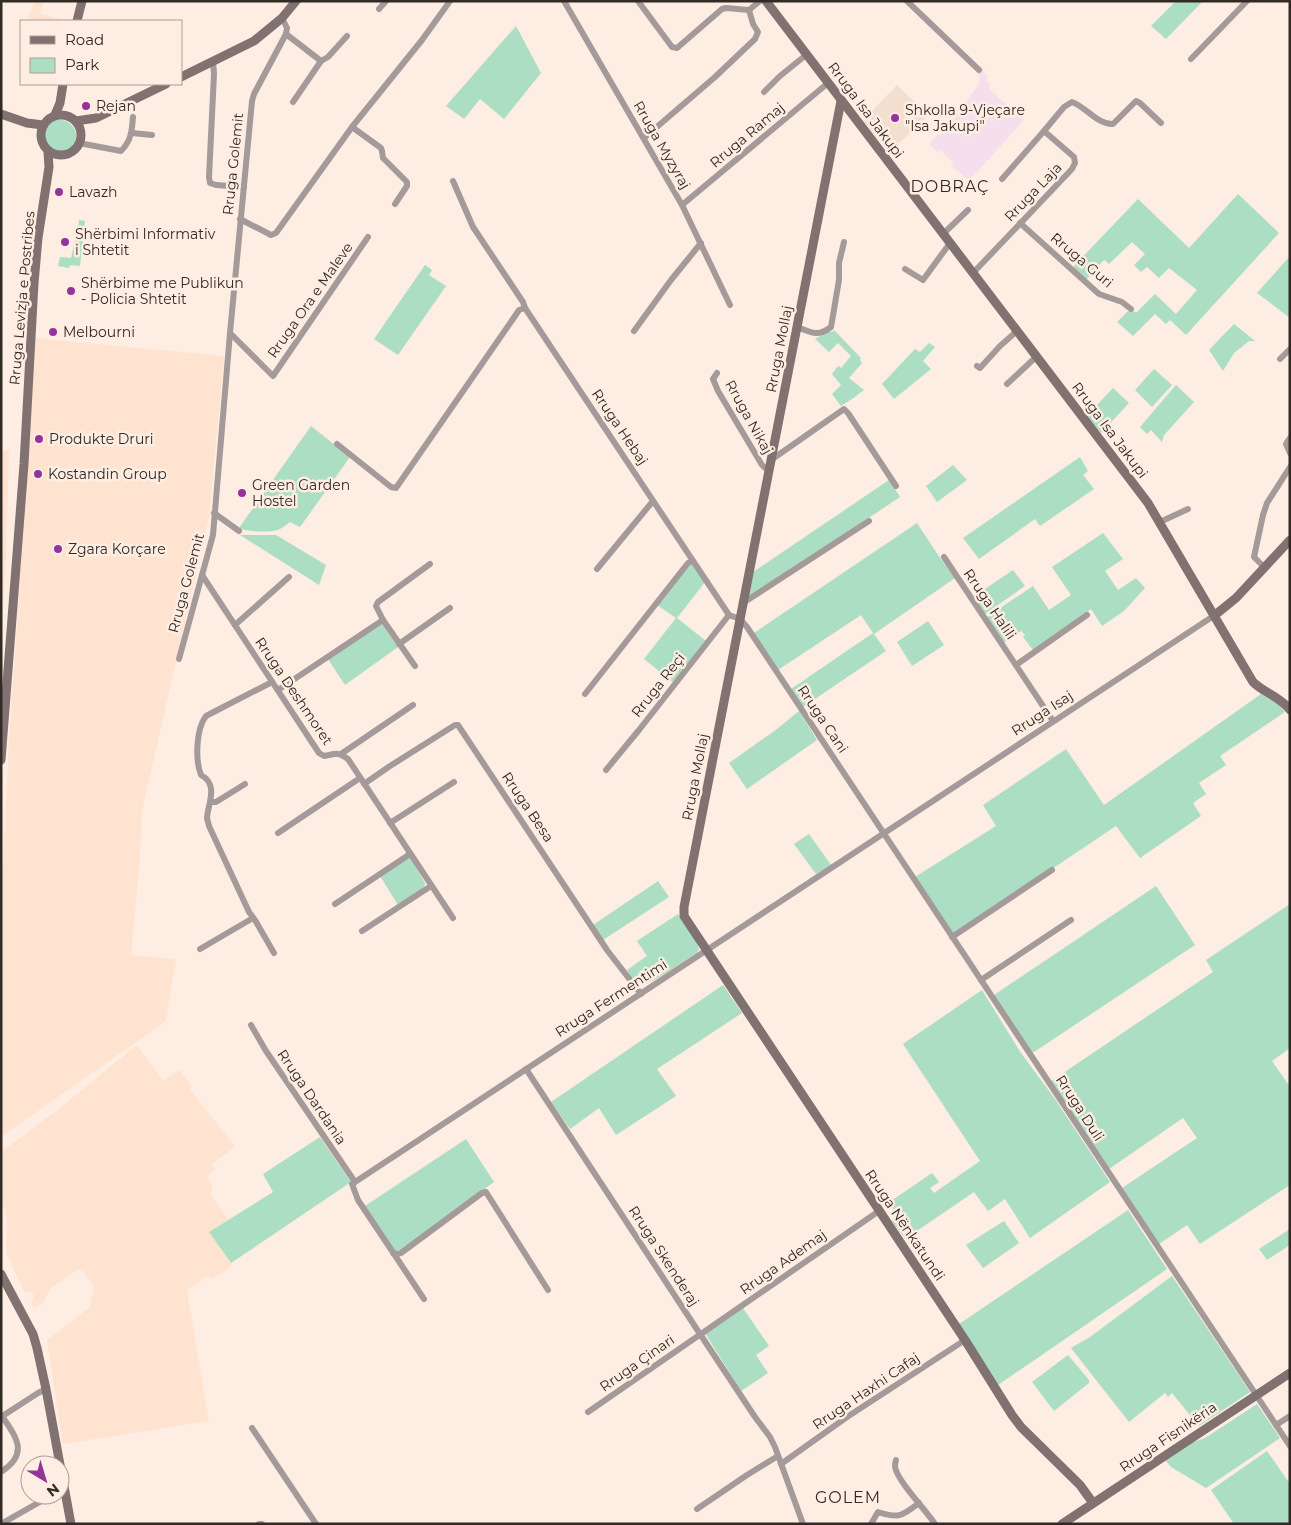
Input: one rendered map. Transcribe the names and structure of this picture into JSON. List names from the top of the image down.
{
  "streets": {
    "street": [
      "Rruga Isa Jakupi",
      "Rruga Ramaj",
      "Rruga Myzyraj",
      "Rruga Golemit",
      "Rruga Laja",
      "Rruga Guri",
      "Rruga Levizja e Postribes",
      "Rruga Ora e Maleve",
      "Rruga Mollaj",
      "Rruga Nikaj",
      "Rruga Hebaj",
      "Rruga Halili",
      "Rruga Reçi",
      "Rruga Deshmoret",
      "Rruga Isaj",
      "Rruga Cani",
      "Rruga Besa",
      "Rruga Fermentimi",
      "Rruga Dardania",
      "Rruga Duli",
      "Rruga Nënkatundi",
      "Rruga Skenderaj",
      "Rruga Ademaj",
      "Rruga Çinari",
      "Rruga Haxhi Cafaj",
      "Rruga Fisnikëria"
    ]
  },
  "crossings": [
    ["Rruga Isa Jakupi", "Rruga Ramaj"],
    ["Rruga Isa Jakupi", "Rruga Laja"],
    ["Rruga Isa Jakupi", "Rruga Mollaj"],
    ["Rruga Isa Jakupi", "Rruga Isaj"],
    ["Rruga Ramaj", "Rruga Myzyraj"],
    ["Rruga Golemit", "Rruga Ora e Maleve"],
    ["Rruga Golemit", "Rruga Deshmoret"],
    ["Rruga Laja", "Rruga Guri"],
    ["Rruga Mollaj", "Rruga Nikaj"],
    ["Rruga Mollaj", "Rruga Cani"],
    ["Rruga Mollaj", "Rruga Fermentimi"],
    ["Rruga Mollaj", "Rruga Nënkatundi"],
    ["Rruga Hebaj", "Rruga Reçi"],
    ["Rruga Halili", "Rruga Isaj"],
    ["Rruga Deshmoret", "Rruga Besa"],
    ["Rruga Isaj", "Rruga Cani"],
    ["Rruga Isaj", "Rruga Fermentimi"],
    ["Rruga Isaj", "Rruga Duli"],
    ["Rruga Cani", "Rruga Fermentimi"],
    ["Rruga Cani", "Rruga Duli"],
    ["Rruga Besa", "Rruga Fermentimi"],
    ["Rruga Fermentimi", "Rruga Dardania"],
    ["Rruga Fermentimi", "Rruga Duli"],
    ["Rruga Fermentimi", "Rruga Nënkatundi"],
    ["Rruga Fermentimi", "Rruga Skenderaj"],
    ["Rruga Duli", "Rruga Fisnikëria"],
    ["Rruga Nënkatundi", "Rruga Ademaj"],
    ["Rruga Nënkatundi", "Rruga Haxhi Cafaj"],
    ["Rruga Nënkatundi", "Rruga Fisnikëria"],
    ["Rruga Skenderaj", "Rruga Ademaj"],
    ["Rruga Skenderaj", "Rruga Çinari"],
    ["Rruga Skenderaj", "Rruga Haxhi Cafaj"],
    ["Rruga Ademaj", "Rruga Çinari"]
  ],
  "districts": ["DOBRAÇ", "GOLEM"],
  "places": [
    "Rejan",
    "Shkolla 9-Vjeçare \"Isa Jakupi\"",
    "Lavazh",
    "Shërbimi Informativ i Shtetit",
    "Shërbime me Publikun - Policia Shtetit",
    "Melbourni",
    "Produkte Druri",
    "Kostandin Group",
    "Green Garden Hostel",
    "Zgara Korçare"
  ],
  "legend": ["Road", "Park"],
  "north": "bottom right"
}
